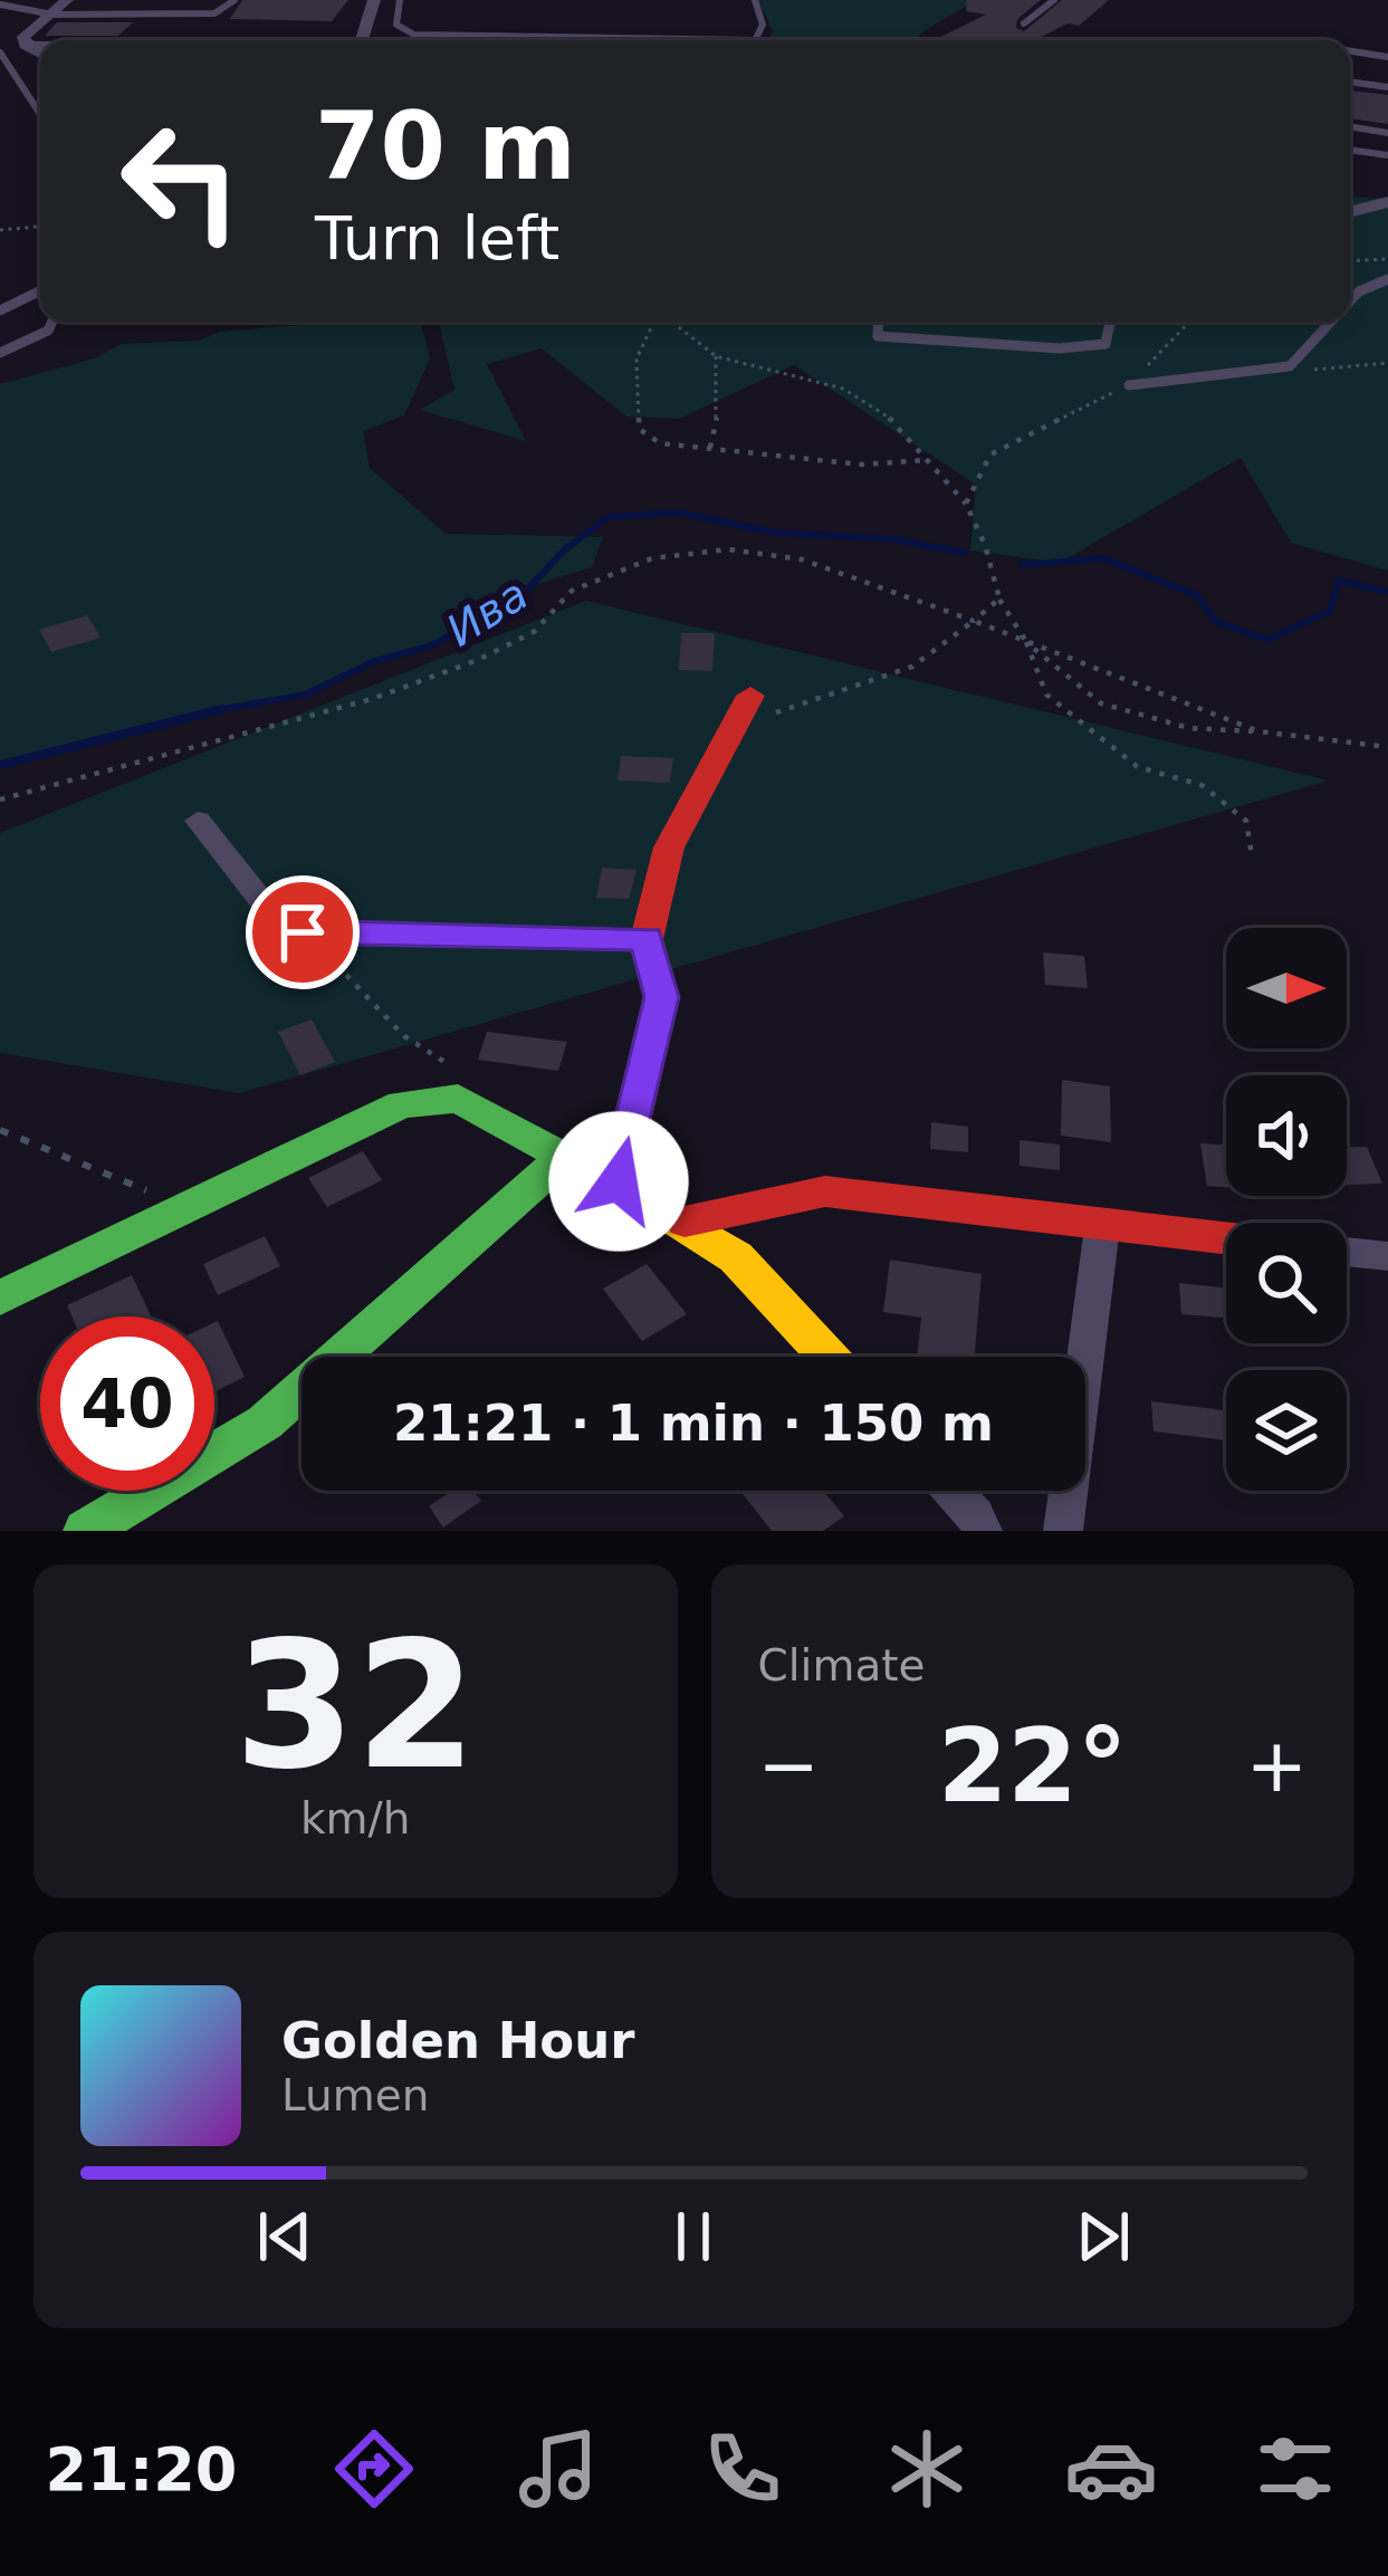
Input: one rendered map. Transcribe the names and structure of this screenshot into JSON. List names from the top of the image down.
{
  "water": ["Ива"],
  "north": "right",
  "page": {
    "turn": ["70 m", "Turn left"],
    "limit": "40",
    "trip": "21:21 · 1 min · 150 m",
    "tile": [
      ["32", "km/h"],
      "Climate"
    ],
    "heat": ["−", "22°", "+"],
    "song": ["Golden Hour", "Lumen"],
    "tabs": "21:20"
  }
}
